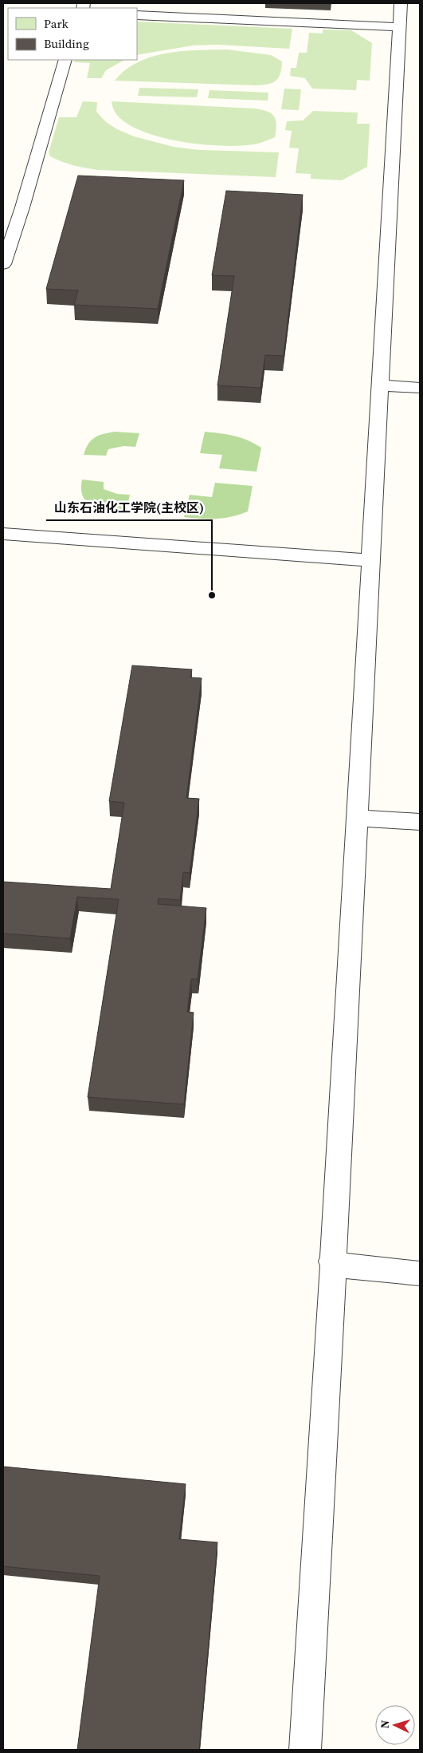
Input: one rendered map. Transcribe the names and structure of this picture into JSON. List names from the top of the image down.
{
  "places": ["山东石油化工学院(主校区)"],
  "legend": ["Park", "Building"],
  "north": "left"
}
